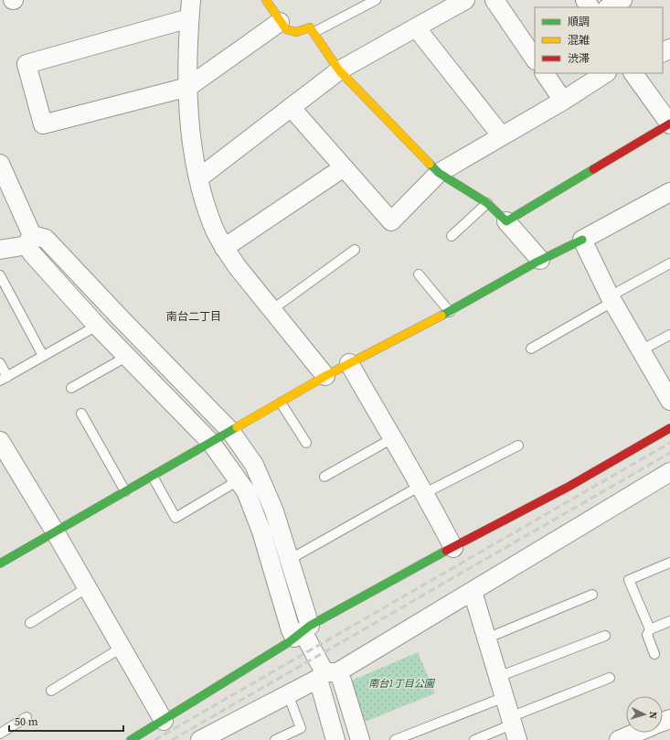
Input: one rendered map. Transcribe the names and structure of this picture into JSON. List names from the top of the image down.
{
  "districts": ["南台二丁目"],
  "parks": ["南台1丁目公園"],
  "legend": ["順調", "混雑", "渋滞"],
  "scale_bar": "50 m",
  "north": "right"
}
